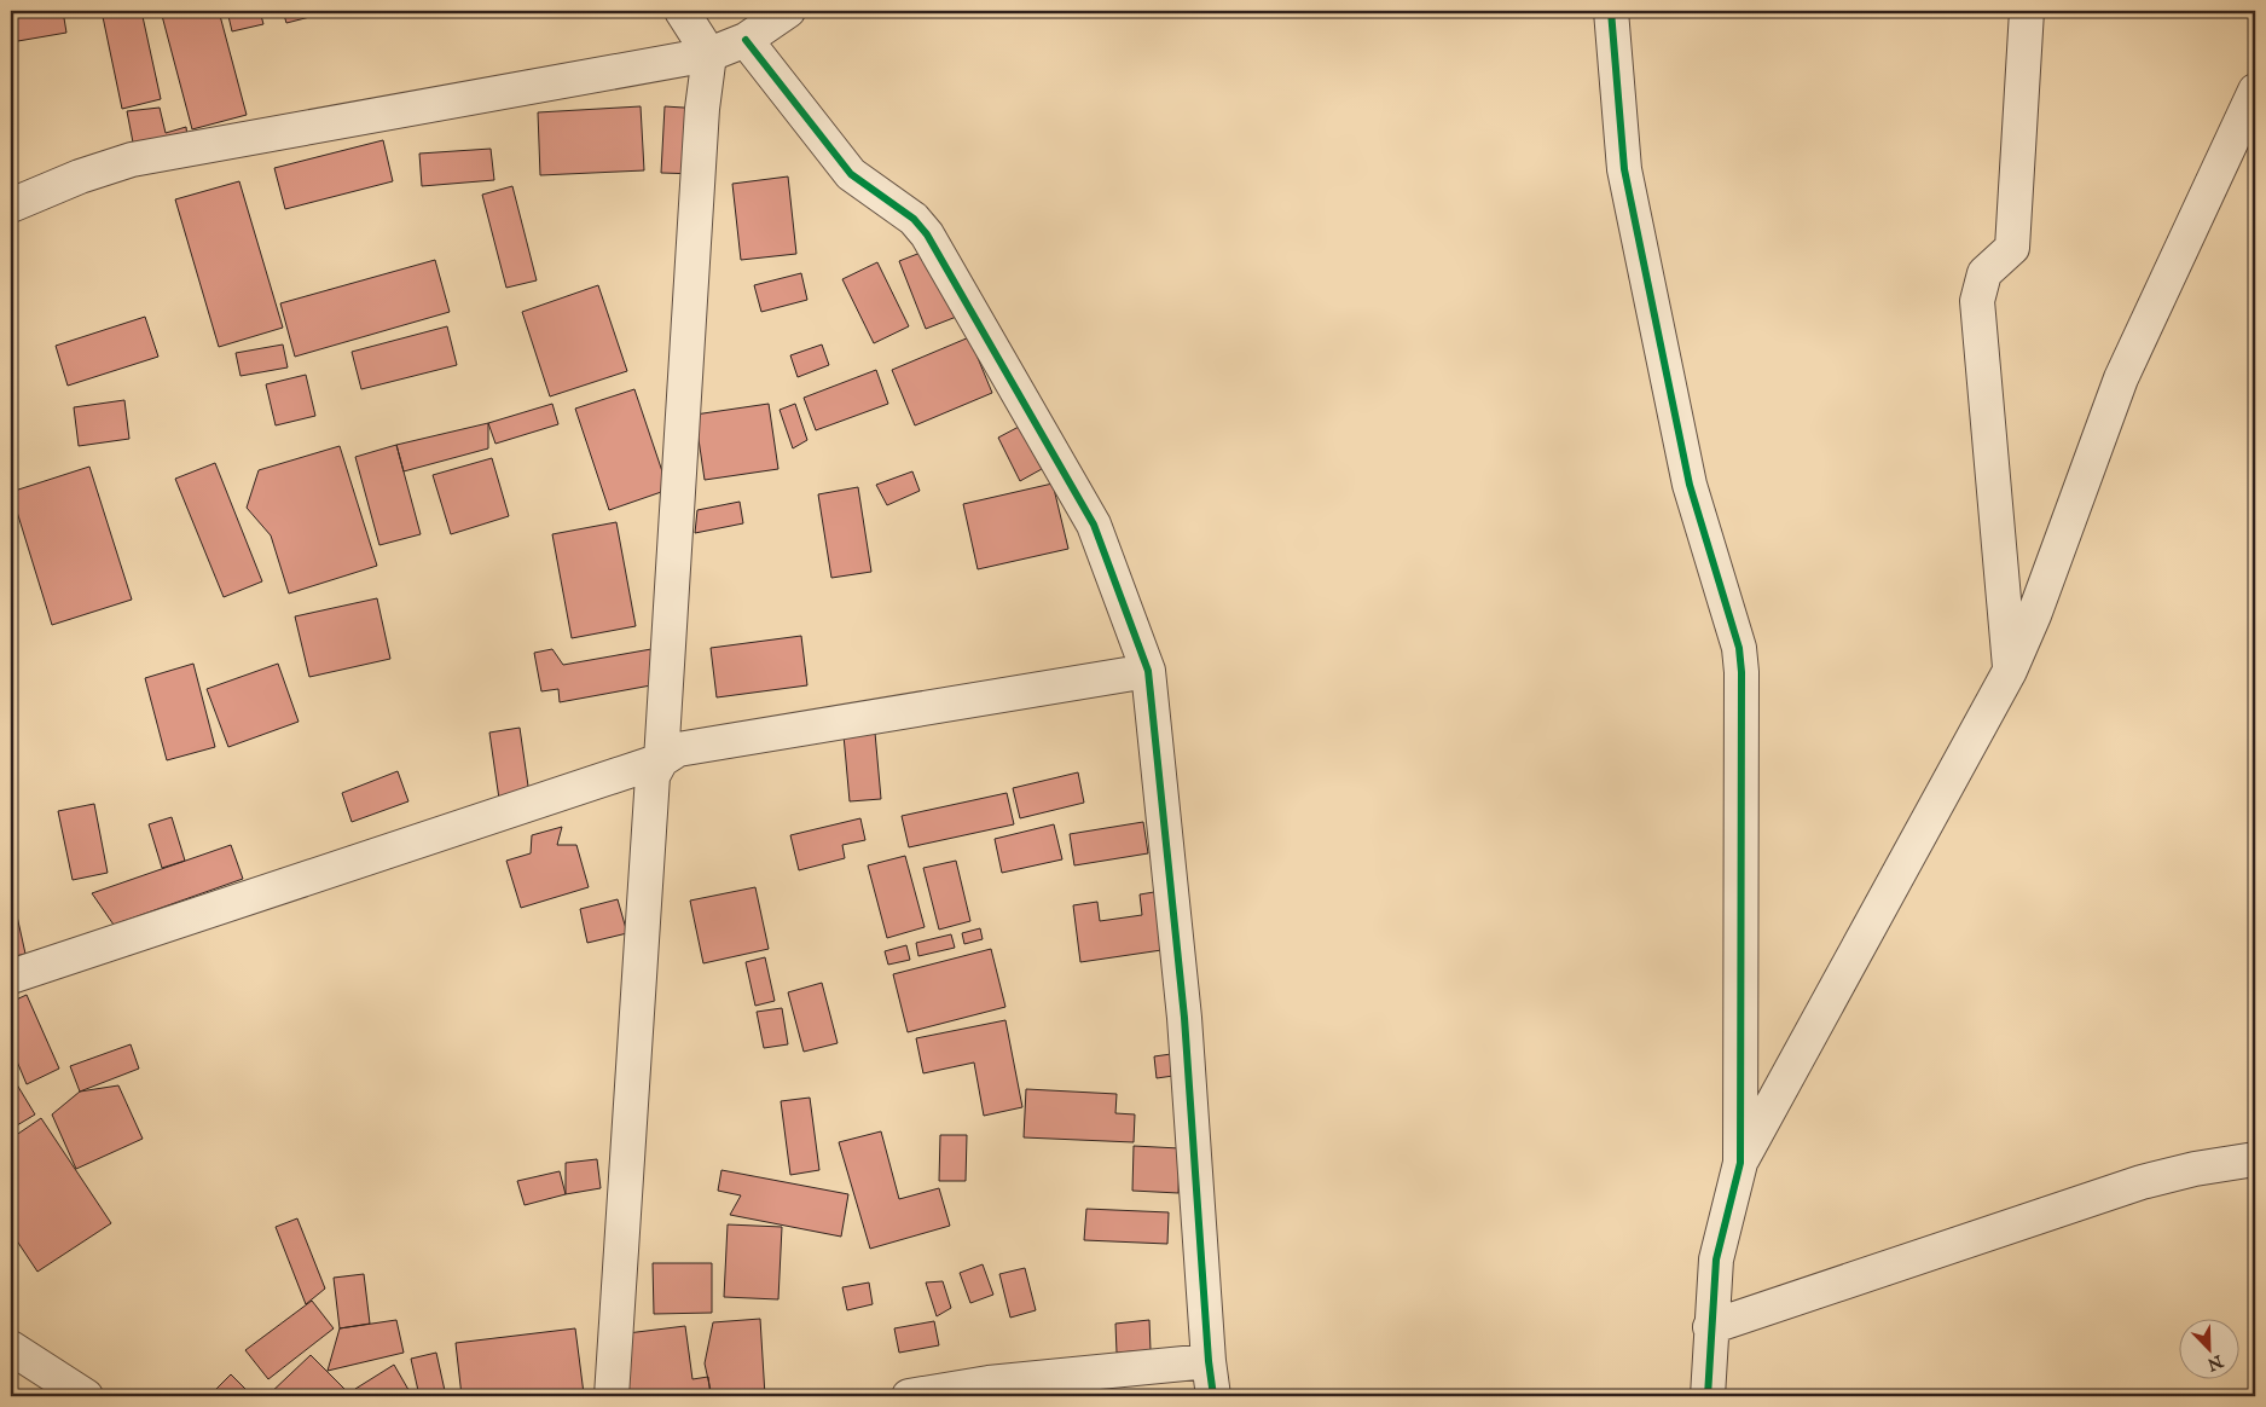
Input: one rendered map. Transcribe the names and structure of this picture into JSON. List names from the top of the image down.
{
  "north": "bottom right"
}
